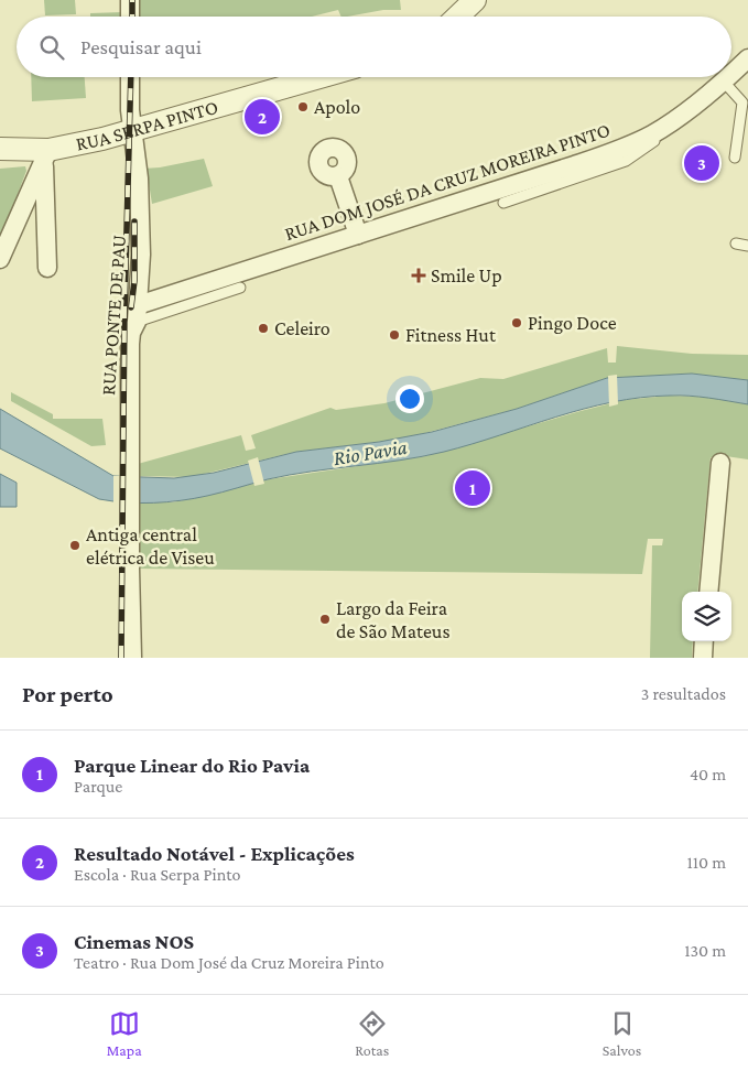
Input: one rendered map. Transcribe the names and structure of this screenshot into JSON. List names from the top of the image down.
{
  "streets": {
    "street": ["RUA SERPA PINTO", "RUA DOM JOSÉ DA CRUZ MOREIRA PINTO", "RUA PONTE DE PAU"]
  },
  "crossings": [
    ["RUA SERPA PINTO", "RUA PONTE DE PAU"],
    ["RUA DOM JOSÉ DA CRUZ MOREIRA PINTO", "RUA PONTE DE PAU"]
  ],
  "water": ["Rio Pavia"],
  "places": {
    "other": [
      "Apolo",
      "Pingo Doce",
      "Celeiro",
      "Fitness Hut",
      "Antiga central elétrica de Viseu",
      "Largo da Feira de São Mateus"
    ],
    "health": ["Smile Up"]
  },
  "page": {
    "search": "Pesquisar aqui",
    "pins": ["2", "3", "1"],
    "heading": ["Por perto", "3 resultados"],
    "list": [
      {
        "mark": "1",
        "name": "Parque Linear do Rio Pavia",
        "note": "Parque",
        "value": "40 m"
      },
      {
        "mark": "2",
        "name": "Resultado Notável - Explicações",
        "note": "Escola · Rua Serpa Pinto",
        "value": "110 m"
      },
      {
        "mark": "3",
        "name": "Cinemas NOS",
        "note": "Teatro · Rua Dom José da Cruz Moreira Pinto",
        "value": "130 m"
      }
    ],
    "nav": ["Mapa", "Rotas", "Salvos"]
  }
}
